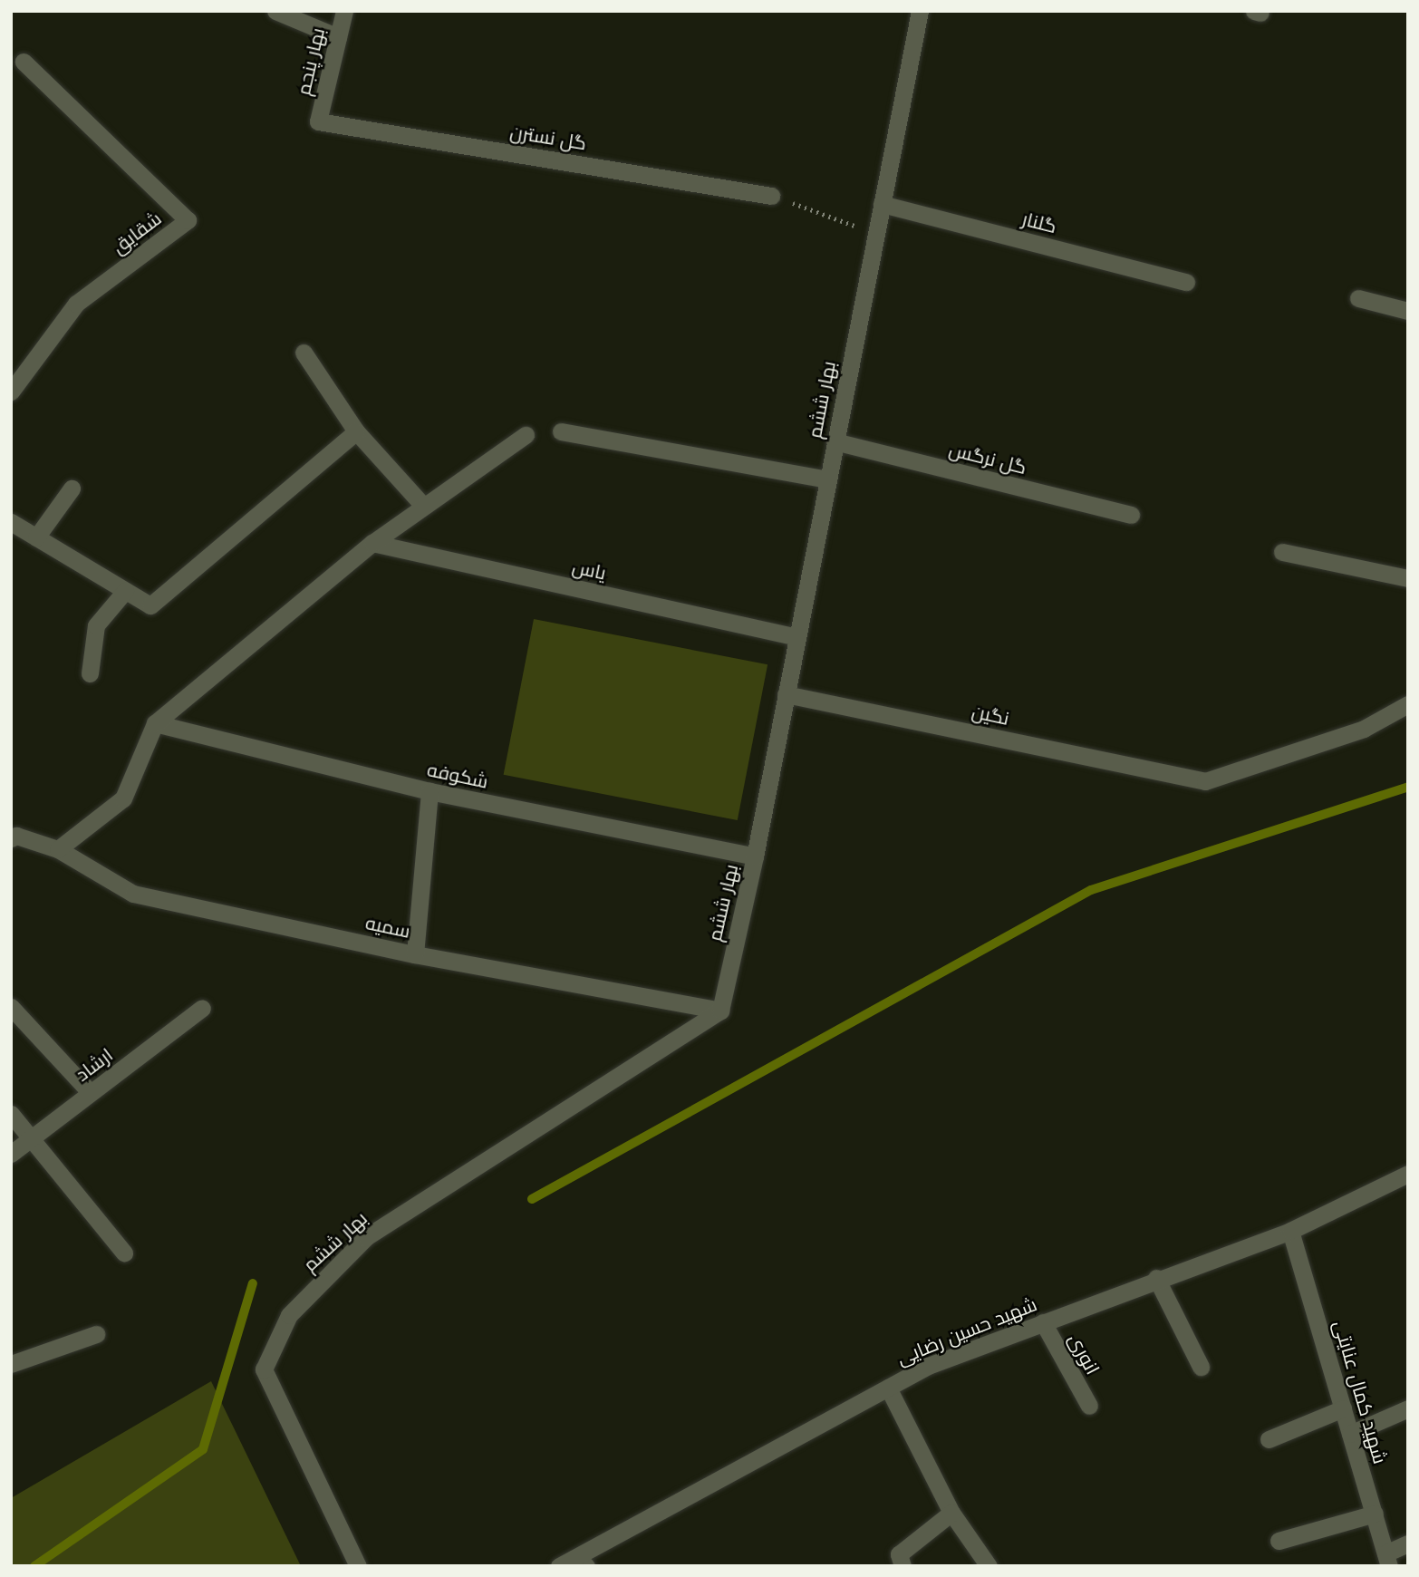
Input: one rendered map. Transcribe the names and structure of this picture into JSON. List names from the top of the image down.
{
  "streets": {
    "street": [
      "بهار پنجم",
      "گل نسترن",
      "گلنار",
      "شقایق",
      "بهار ششم",
      "گل نرگس",
      "یاس",
      "نگین",
      "شکوفه",
      "سمیه",
      "ارشاد",
      "شهید حسین رضایی",
      "انوری",
      "شهید کمال عنایتی"
    ]
  },
  "crossings": [
    ["بهار پنجم", "گل نسترن"],
    ["گلنار", "بهار ششم"],
    ["بهار ششم", "گل نرگس"],
    ["بهار ششم", "یاس"],
    ["بهار ششم", "نگین"],
    ["بهار ششم", "شکوفه"],
    ["بهار ششم", "سمیه"],
    ["شهید حسین رضایی", "انوری"],
    ["شهید حسین رضایی", "شهید کمال عنایتی"]
  ]
}
